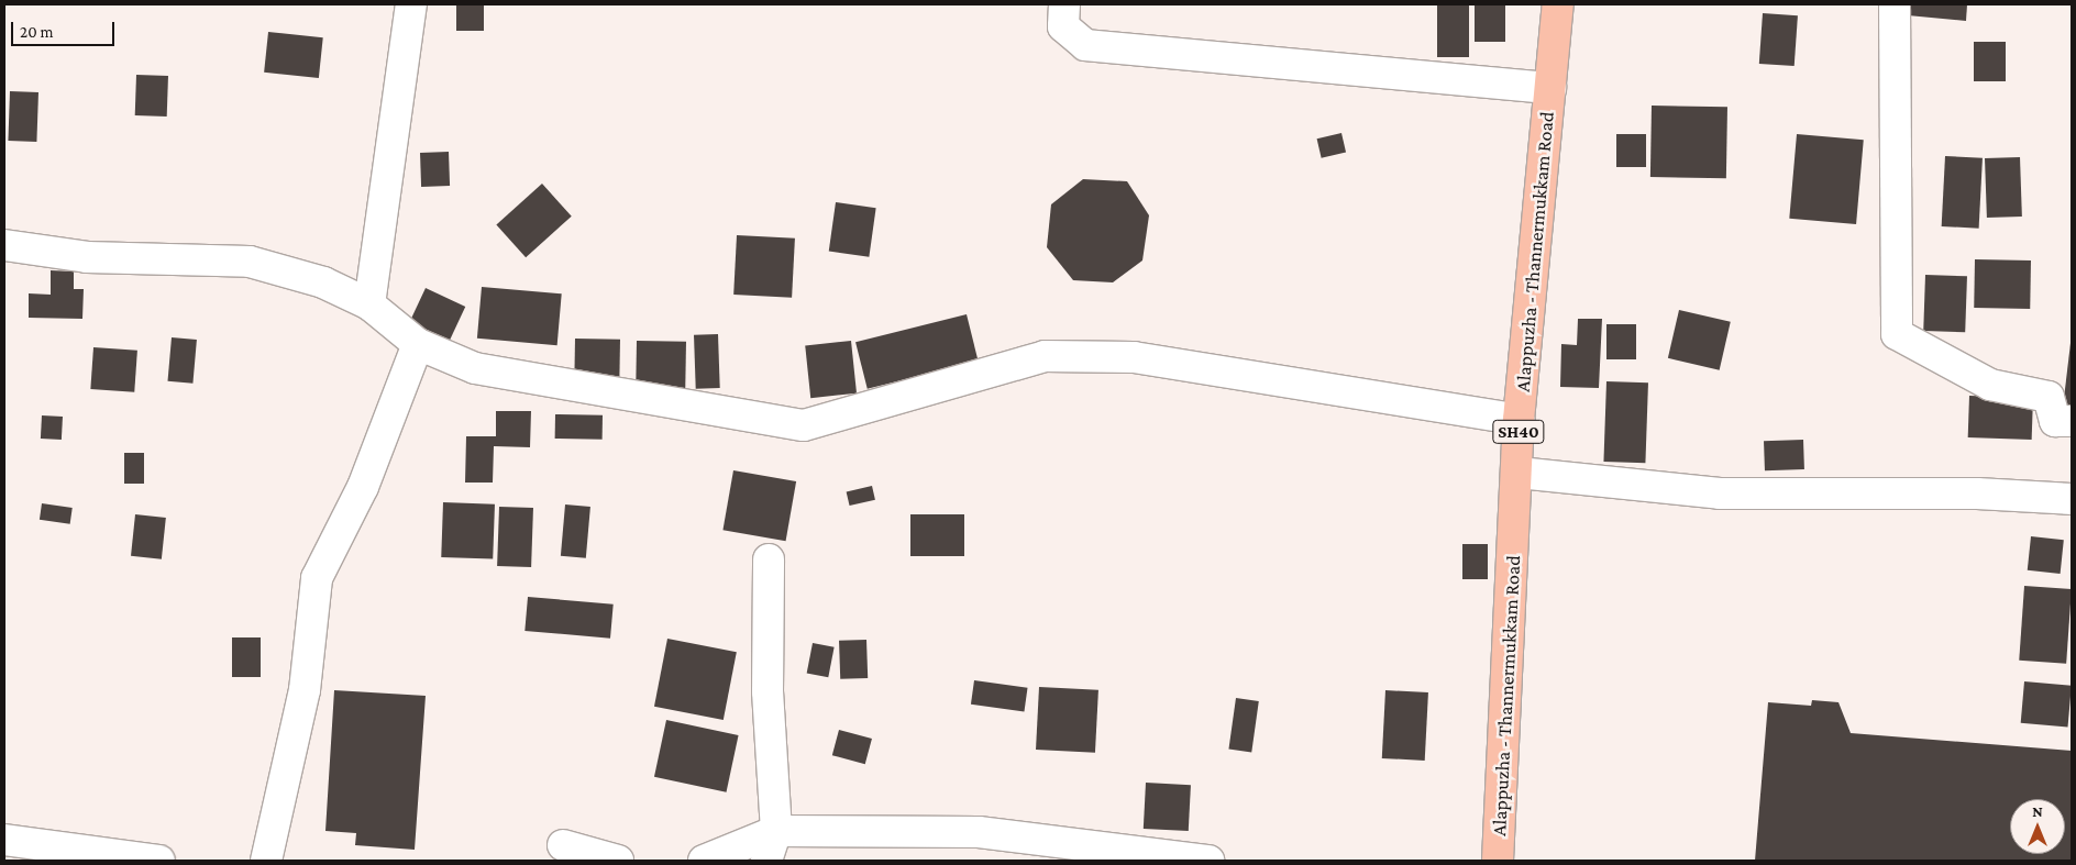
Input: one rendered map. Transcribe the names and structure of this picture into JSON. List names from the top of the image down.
{
  "streets": {
    "main road": ["Alappuzha - Thannermukkam Road", "SH40"]
  },
  "scale_bar": "20 m",
  "north": "top"
}
